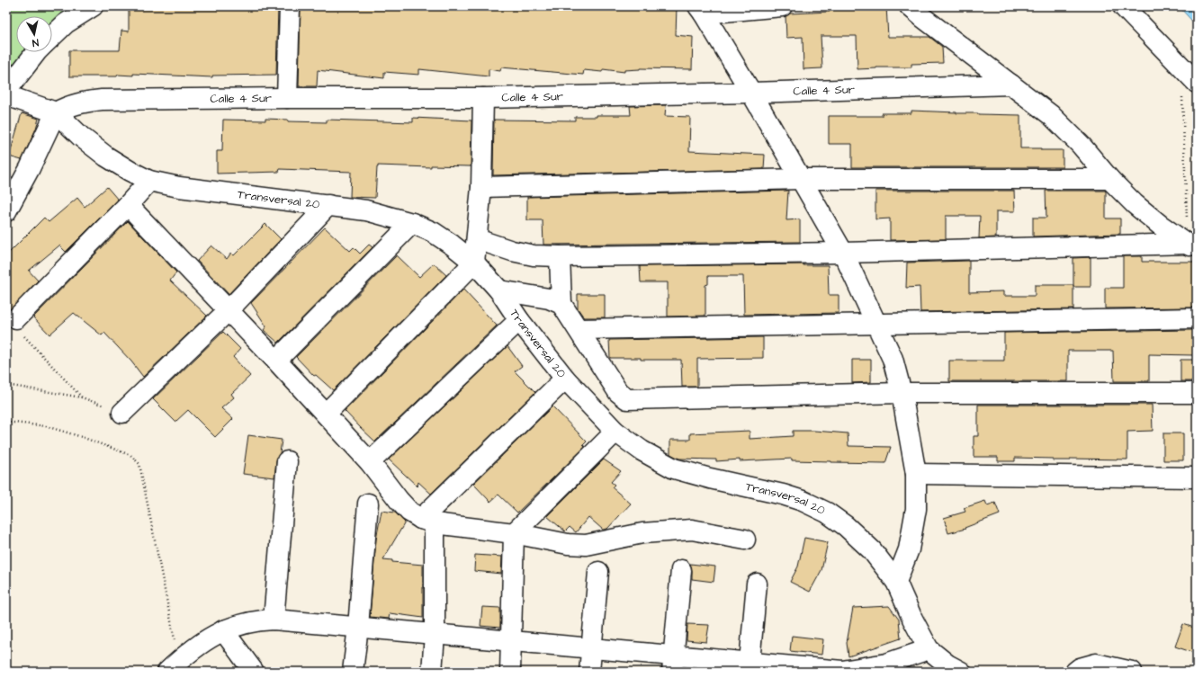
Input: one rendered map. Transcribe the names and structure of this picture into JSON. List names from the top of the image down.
{
  "streets": {
    "street": ["Calle 4 Sur", "Transversal 20"]
  },
  "crossings": [
    ["Calle 4 Sur", "Transversal 20"]
  ],
  "north": "bottom"
}
